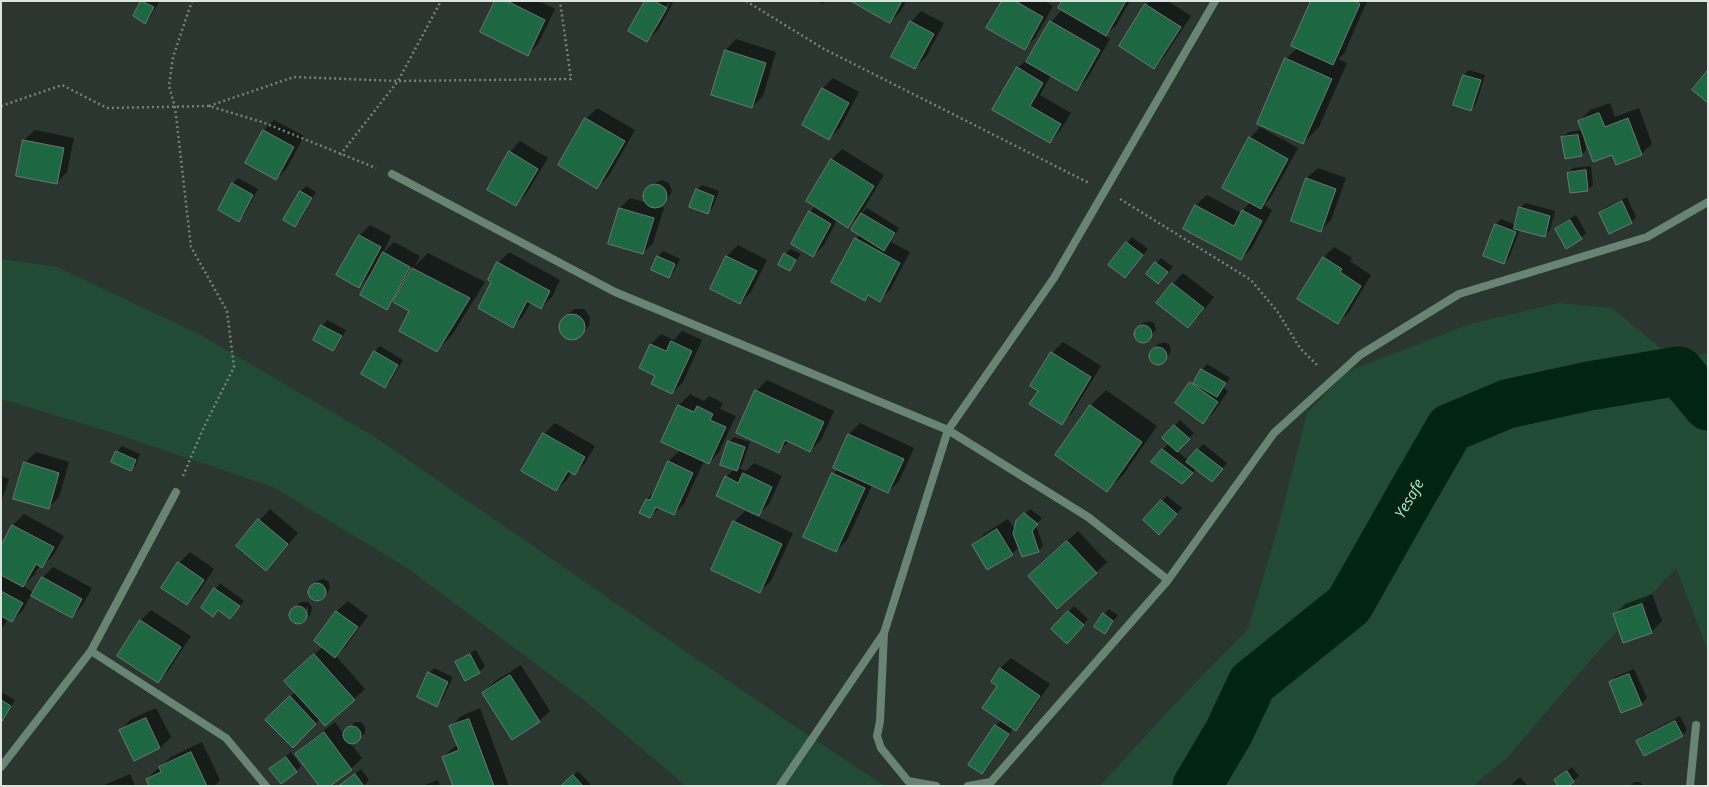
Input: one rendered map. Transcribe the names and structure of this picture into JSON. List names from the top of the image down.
{
  "water": ["Yesafe"]
}
